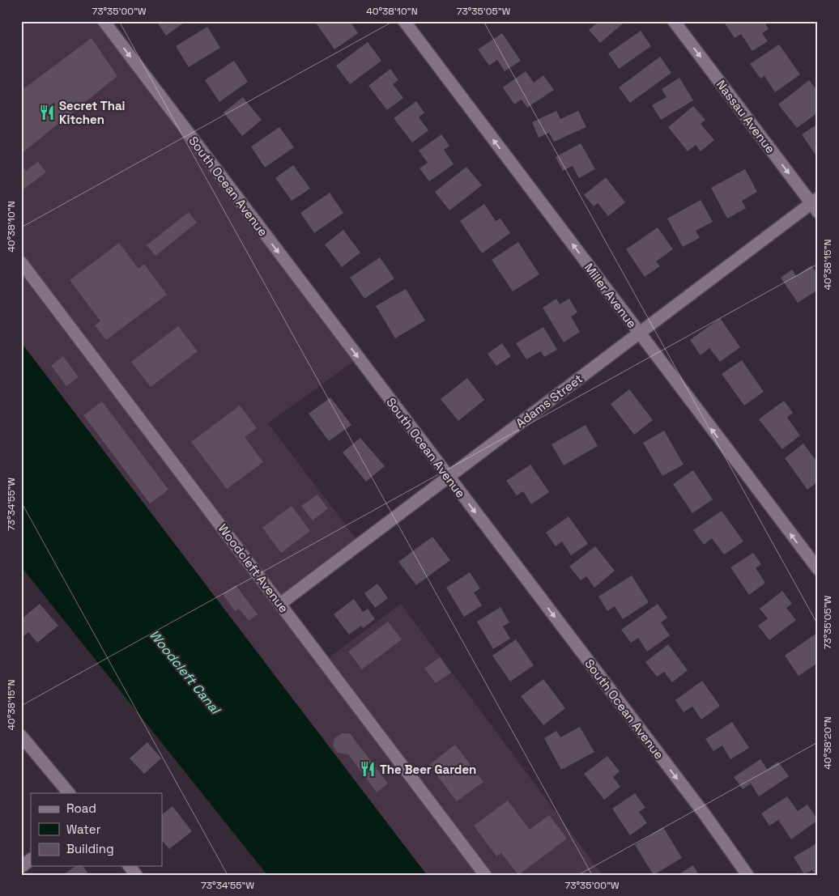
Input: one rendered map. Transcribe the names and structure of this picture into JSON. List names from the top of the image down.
{
  "streets": {
    "street": [
      "Nassau Avenue",
      "South Ocean Avenue",
      "Miller Avenue",
      "Adams Street",
      "Woodcleft Avenue"
    ]
  },
  "crossings": [
    ["Nassau Avenue", "Adams Street"],
    ["South Ocean Avenue", "Adams Street"],
    ["Miller Avenue", "Adams Street"],
    ["Adams Street", "Woodcleft Avenue"]
  ],
  "one_way": ["Nassau Avenue", "South Ocean Avenue", "Miller Avenue"],
  "water": ["Woodcleft Canal"],
  "places": {
    "restaurant": ["Secret Thai Kitchen", "The Beer Garden"]
  },
  "legend": ["Road", "Water", "Building"],
  "coordinates": [
    "73°35'00\"W",
    "40°38'10\"N",
    "73°35'05\"W",
    "40°38'15\"N",
    "73°34'55\"W",
    "40°38'20\"N"
  ]
}
